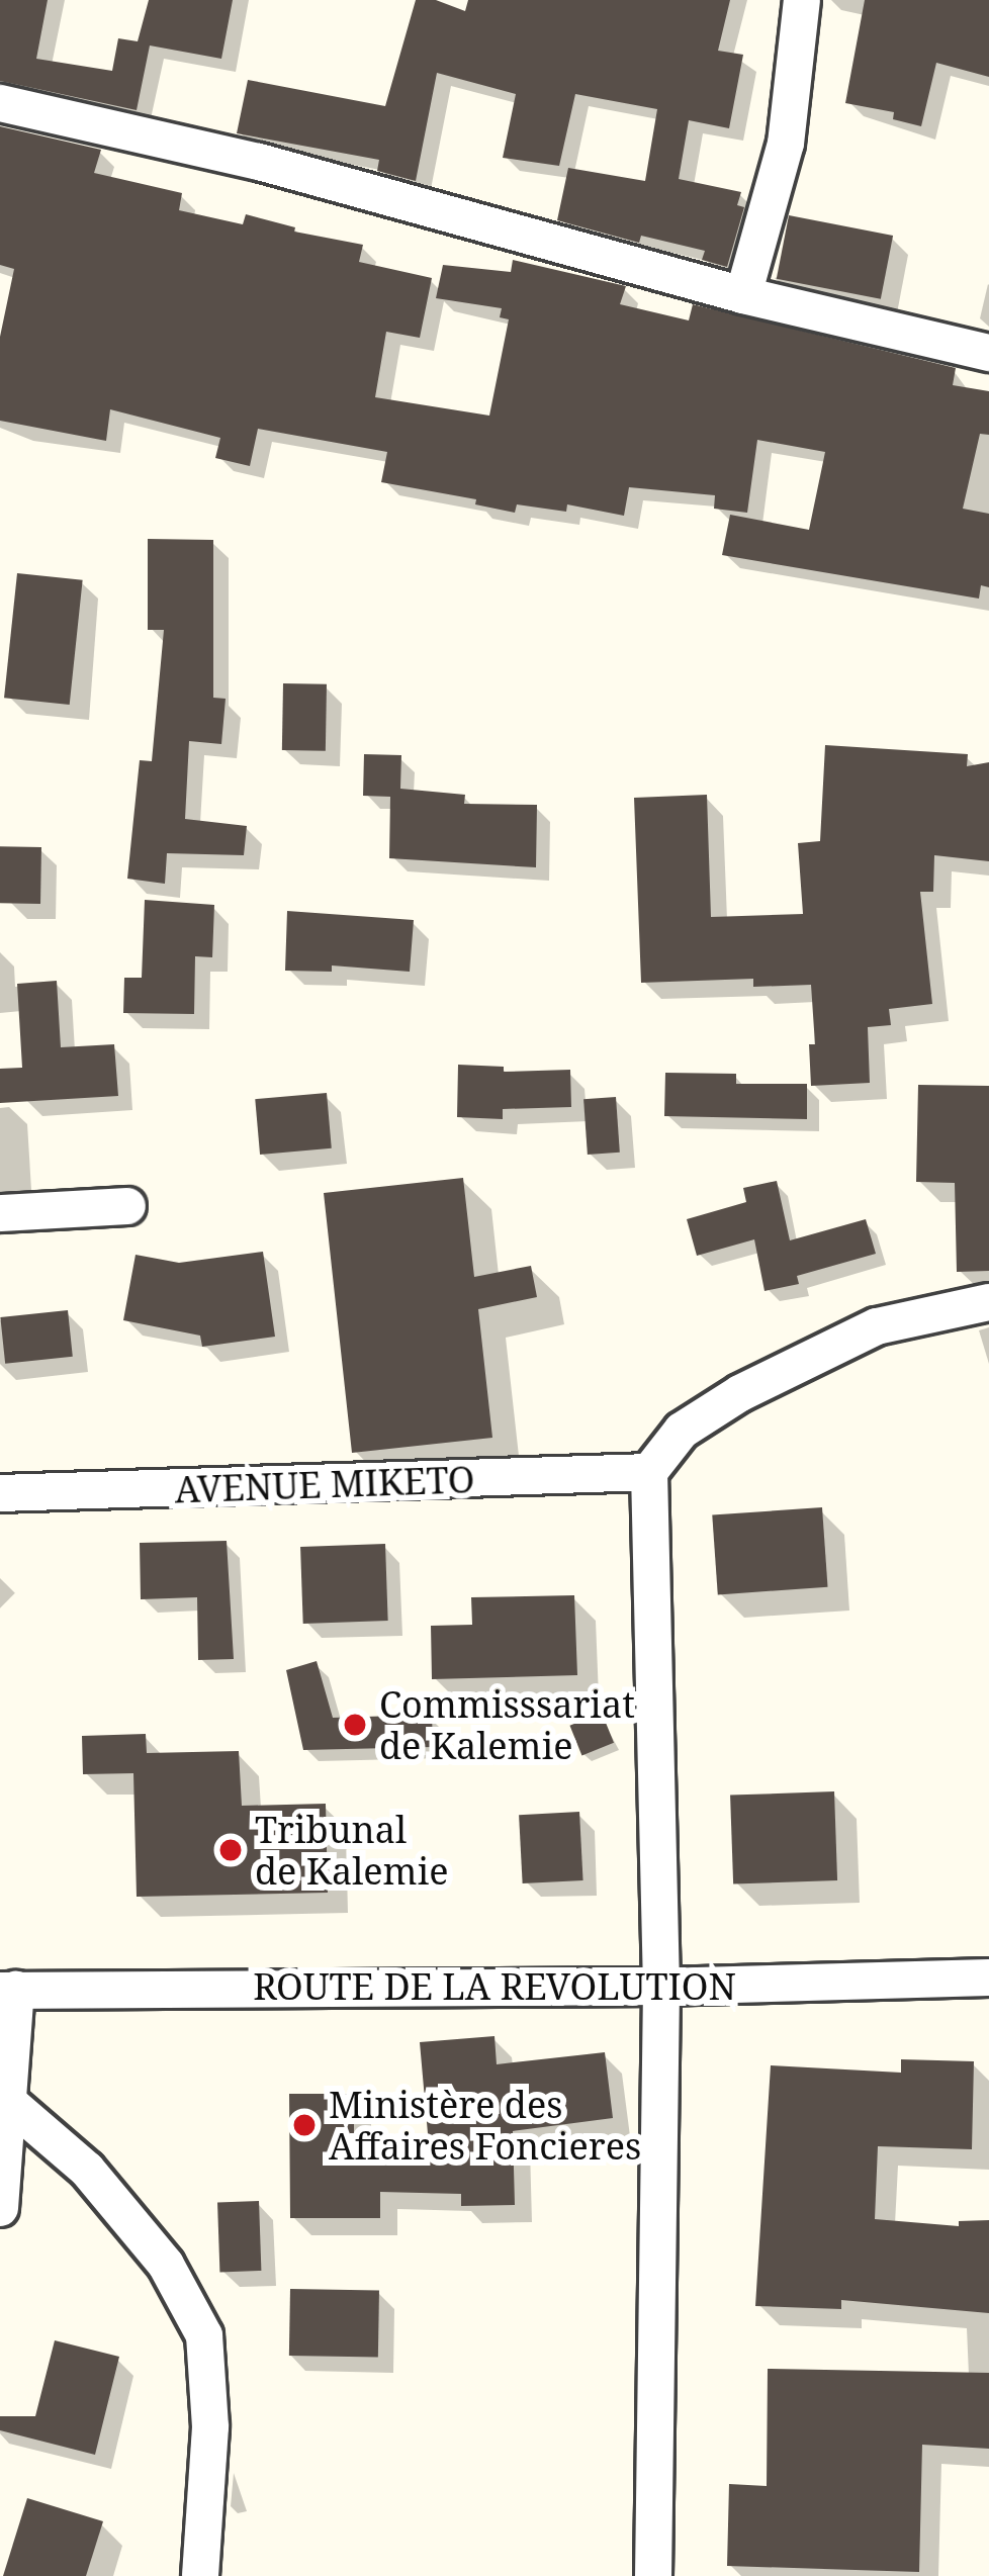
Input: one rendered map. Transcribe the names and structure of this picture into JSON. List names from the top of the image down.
{
  "streets": {
    "street": ["AVENUE MIKETO", "ROUTE DE LA REVOLUTION"]
  },
  "places": ["Commisssariat de Kalemie", "Tribunal de Kalemie", "Ministère des Affaires Foncieres"]
}
